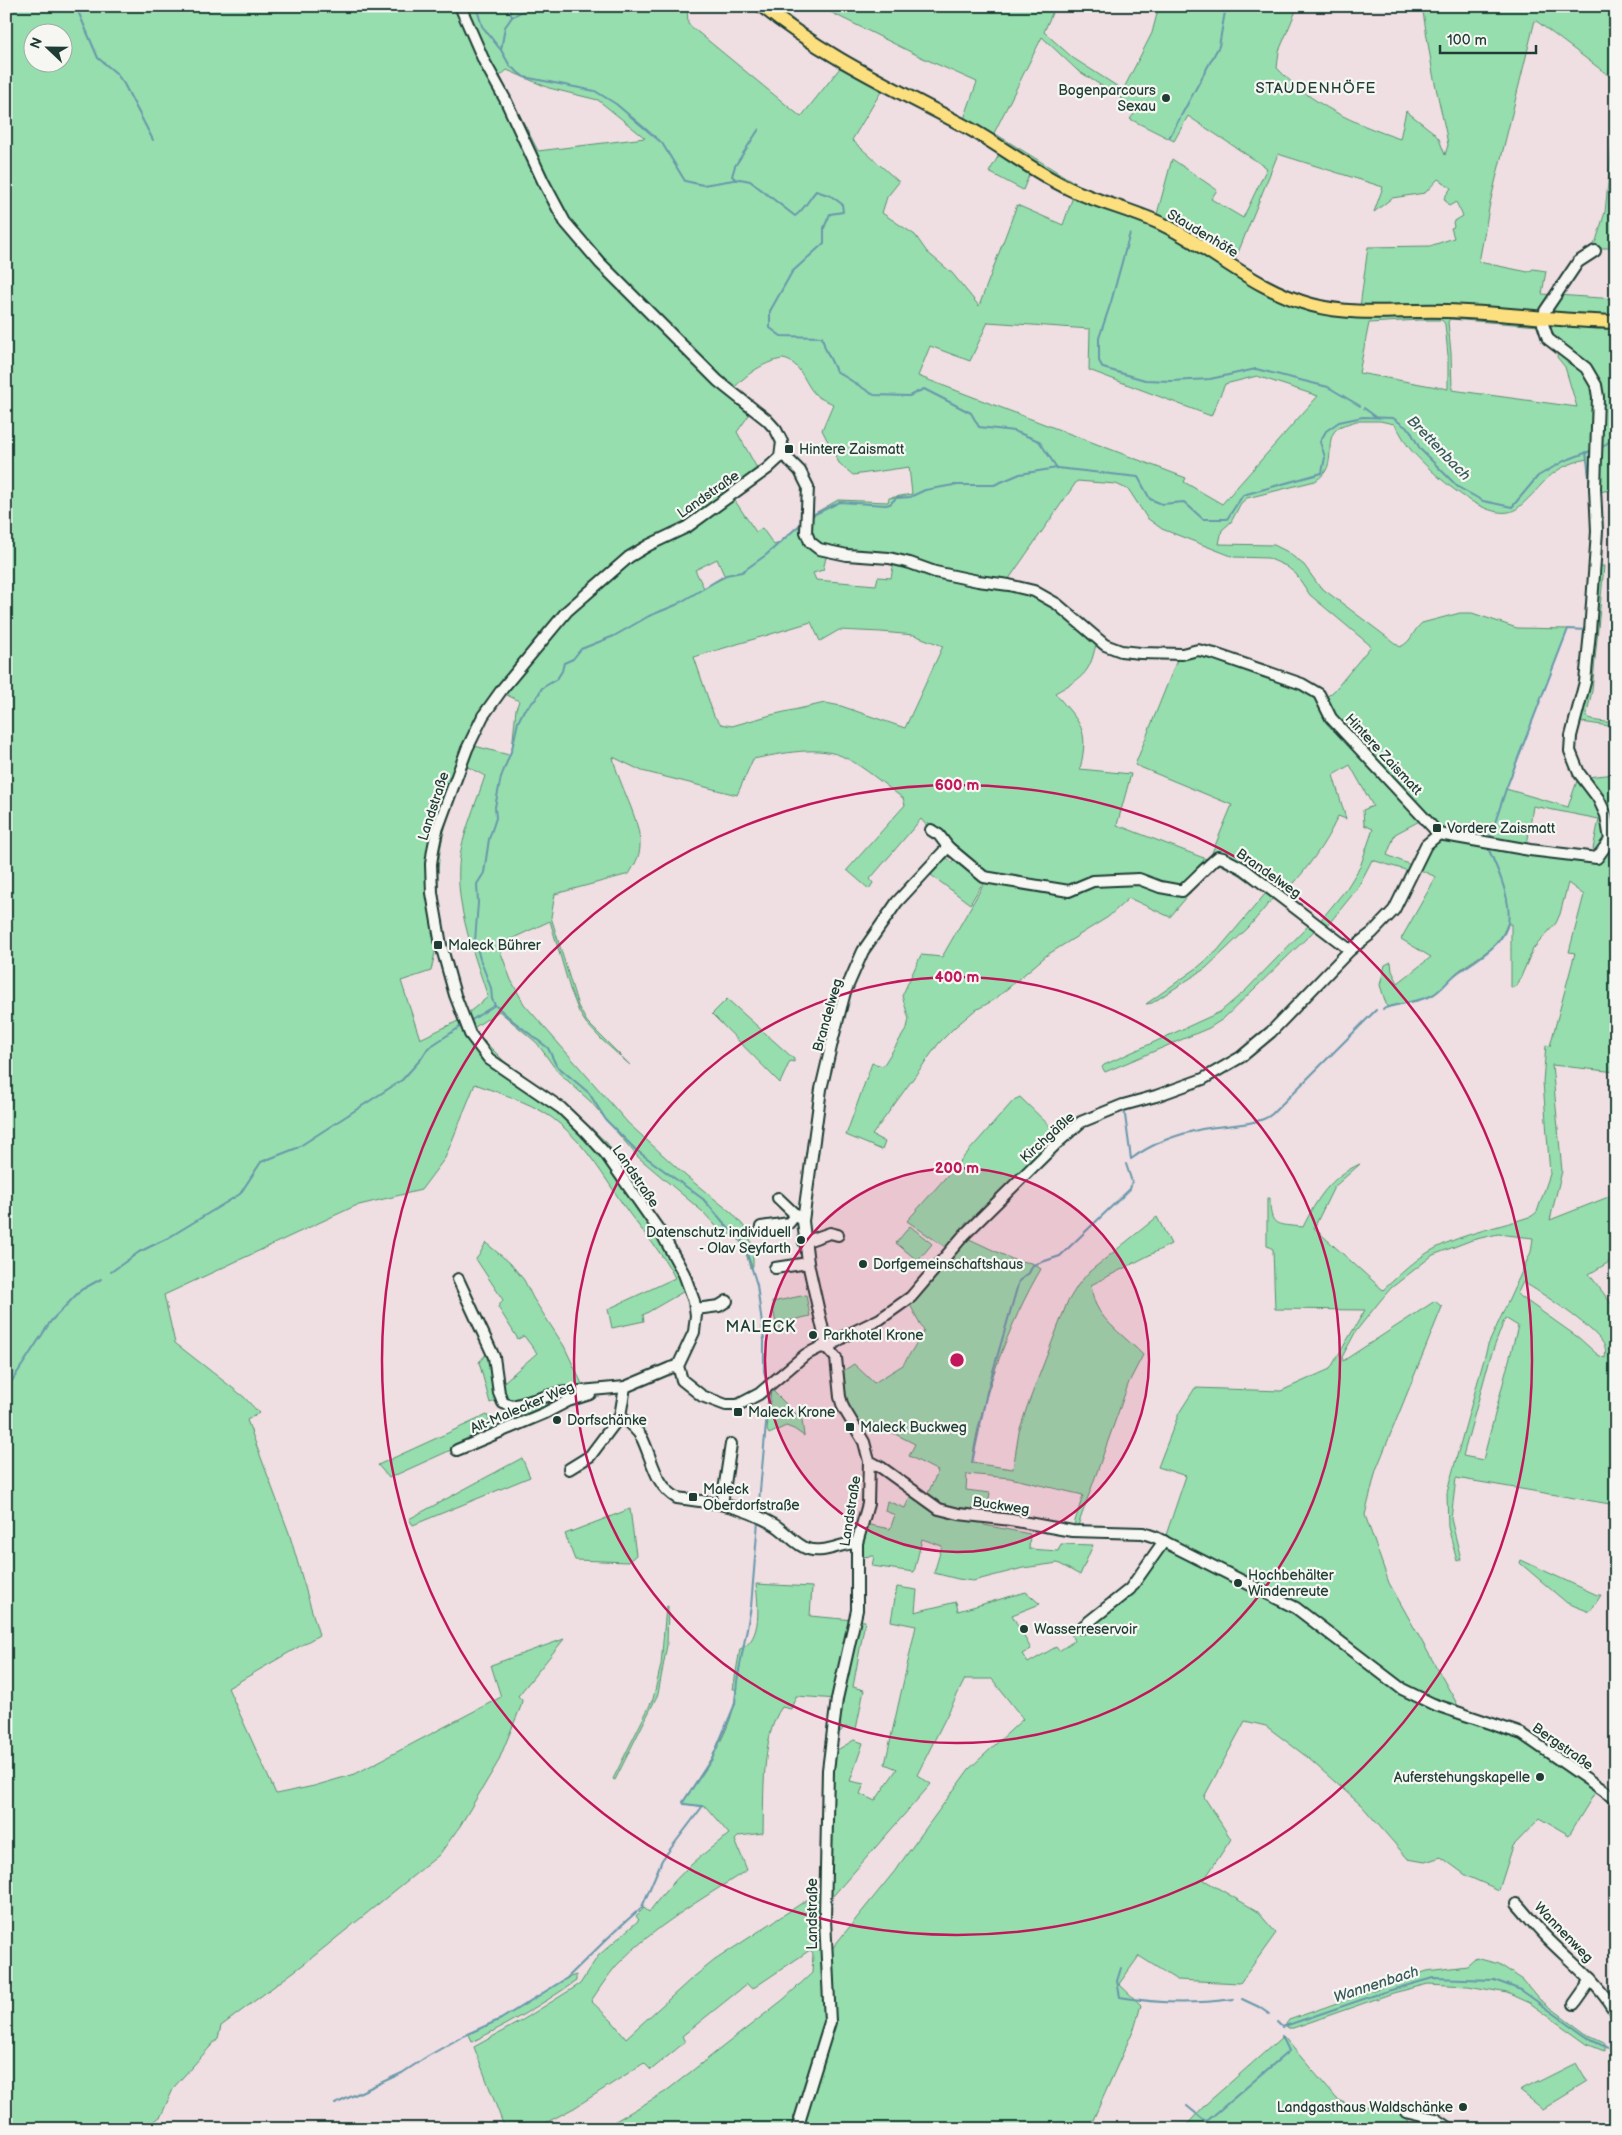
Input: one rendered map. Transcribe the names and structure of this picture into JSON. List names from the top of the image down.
{
  "streets": {
    "main road": ["Staudenhöfe"],
    "street": [
      "Landstraße",
      "Hintere Zaismatt",
      "Brandelweg",
      "Kirchgäßle",
      "Alt-Malecker Weg",
      "Buckweg",
      "Bergstraße",
      "Wannenweg"
    ]
  },
  "crossings": [
    ["Landstraße", "Hintere Zaismatt"],
    ["Landstraße", "Brandelweg"],
    ["Landstraße", "Kirchgäßle"],
    ["Landstraße", "Alt-Malecker Weg"],
    ["Landstraße", "Buckweg"],
    ["Brandelweg", "Kirchgäßle"],
    ["Buckweg", "Bergstraße"]
  ],
  "districts": ["STAUDENHÖFE", "MALECK"],
  "water": ["Brettenbach", "Wannenbach"],
  "places": {
    "other": [
      "Bogenparcours Sexau",
      "Datenschutz individuell - Olav Seyfarth",
      "Dorfgemeinschaftshaus",
      "Parkhotel Krone",
      "Dorfschänke",
      "Hochbehälter Windenreute",
      "Wasserreservoir",
      "Auferstehungskapelle",
      "Landgasthaus Waldschänke"
    ],
    "transit": [
      "Hintere Zaismatt",
      "Vordere Zaismatt",
      "Maleck Bührer",
      "Maleck Krone",
      "Maleck Buckweg",
      "Maleck Oberdorfstraße"
    ]
  },
  "scale_bar": "100 m",
  "north": "left",
  "rings": ["600 m", "400 m", "200 m"]
}
